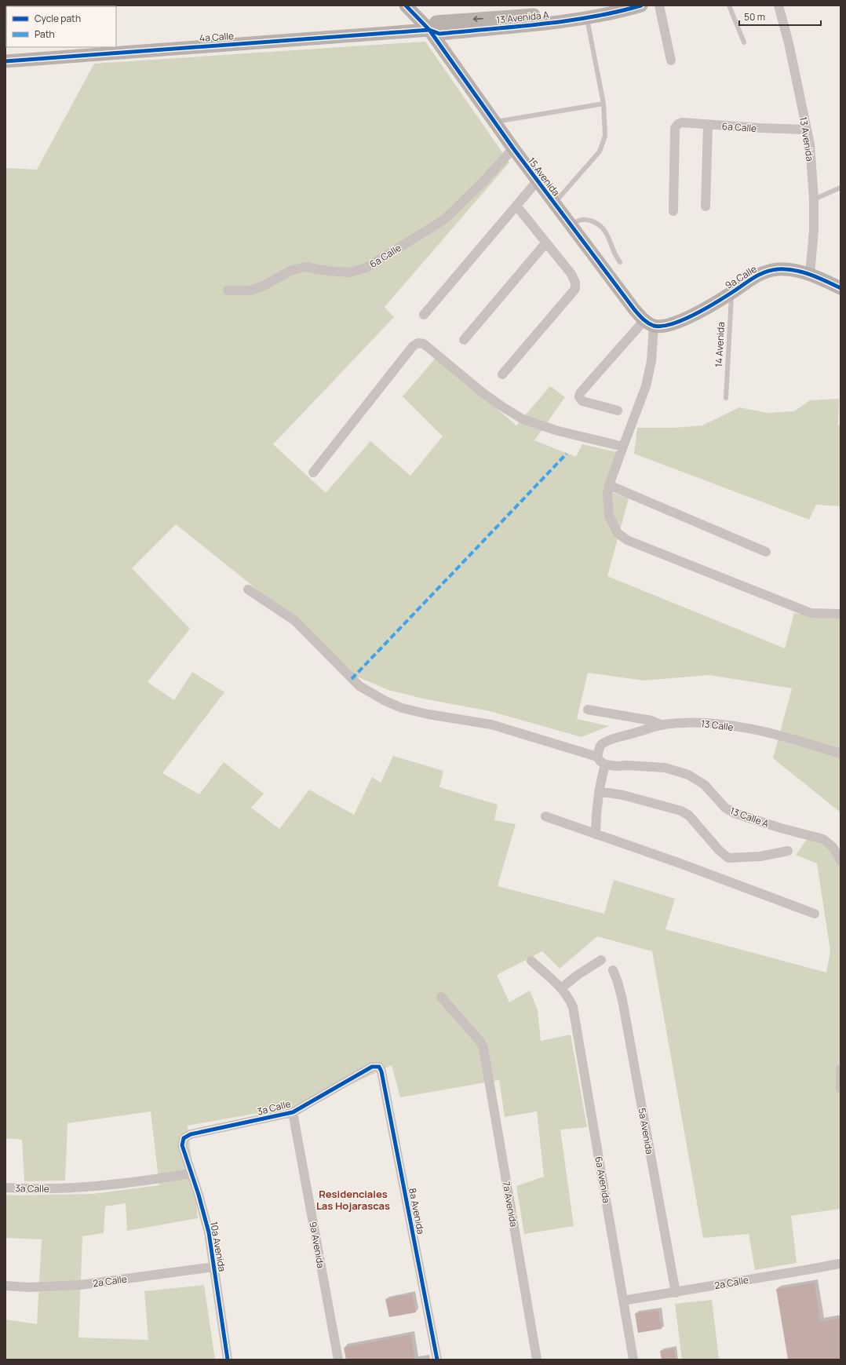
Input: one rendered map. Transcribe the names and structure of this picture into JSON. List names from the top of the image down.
{
  "streets": {
    "street": [
      "13 Avenida A",
      "4a Calle",
      "6a Calle",
      "13 Avenida",
      "15 Avenida",
      "9a Calle",
      "13 Calle",
      "13 Calle A",
      "3a Calle",
      "5a Avenida",
      "6a Avenida",
      "7a Avenida",
      "8a Avenida",
      "9a Avenida",
      "10a Avenida",
      "2a Calle"
    ],
    "lane": ["14 Avenida"]
  },
  "crossings": [
    ["13 Avenida A", "4a Calle"],
    ["13 Avenida A", "15 Avenida"],
    ["4a Calle", "15 Avenida"],
    ["6a Calle", "13 Avenida"],
    ["6a Calle", "15 Avenida"],
    ["13 Avenida", "9a Calle"],
    ["15 Avenida", "9a Calle"],
    ["9a Calle", "14 Avenida"],
    ["3a Calle", "8a Avenida"],
    ["3a Calle", "9a Avenida"],
    ["3a Calle", "10a Avenida"],
    ["5a Avenida", "2a Calle"],
    ["6a Avenida", "2a Calle"],
    ["10a Avenida", "2a Calle"]
  ],
  "districts": ["Residenciales Las Hojarascas"],
  "legend": ["Cycle path", "Path"],
  "scale_bar": "50 m"
}
